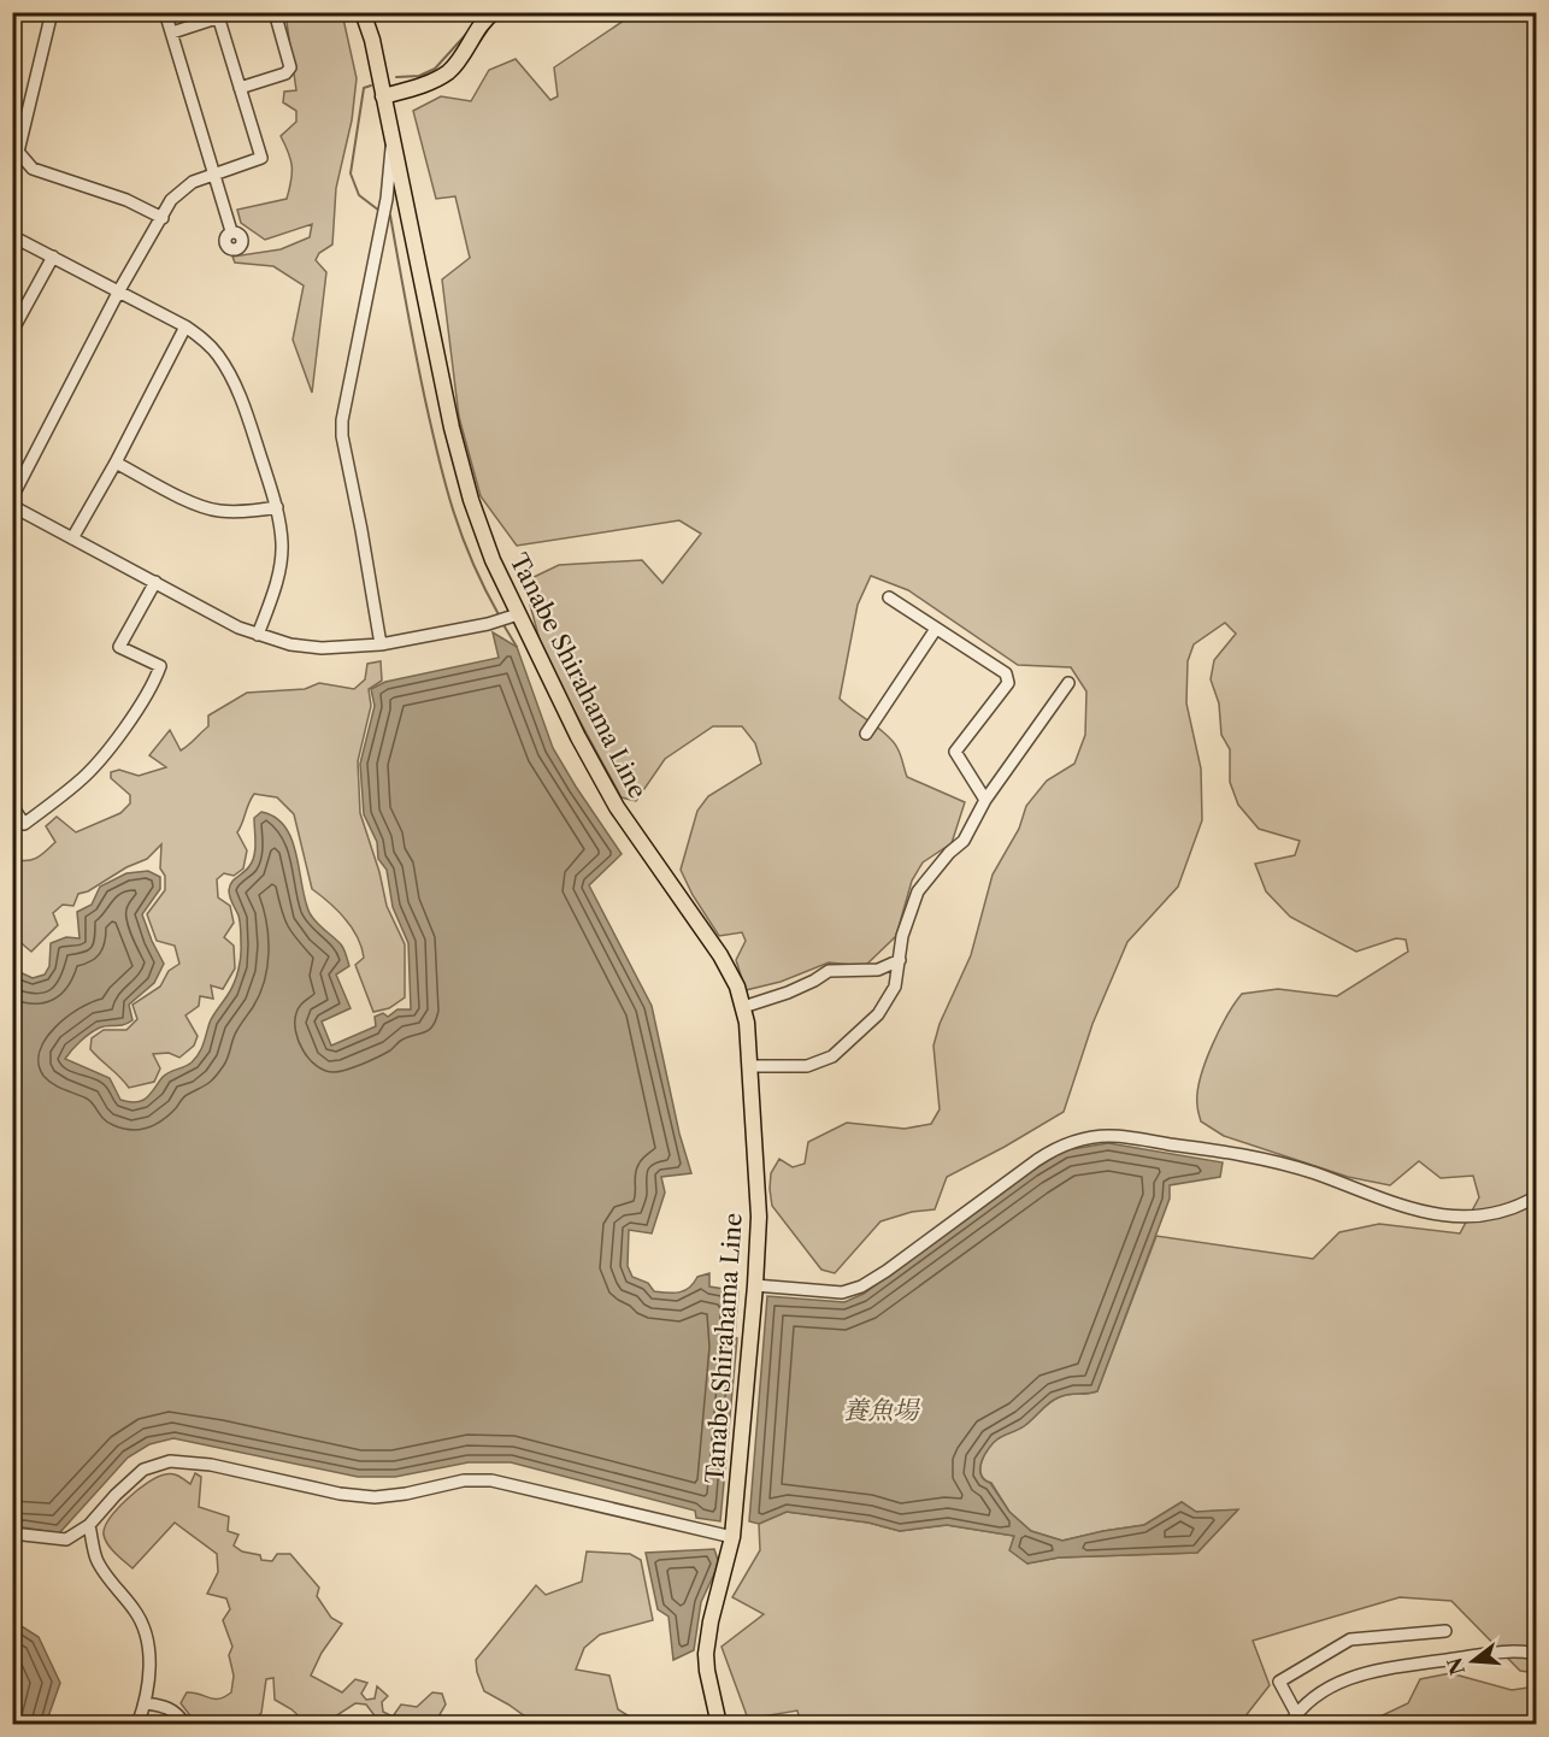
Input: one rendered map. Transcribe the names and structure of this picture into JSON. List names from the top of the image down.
{
  "streets": {
    "main road": ["Tanabe Shirahama Line"]
  },
  "water": ["養魚場"],
  "north": "left"
}
